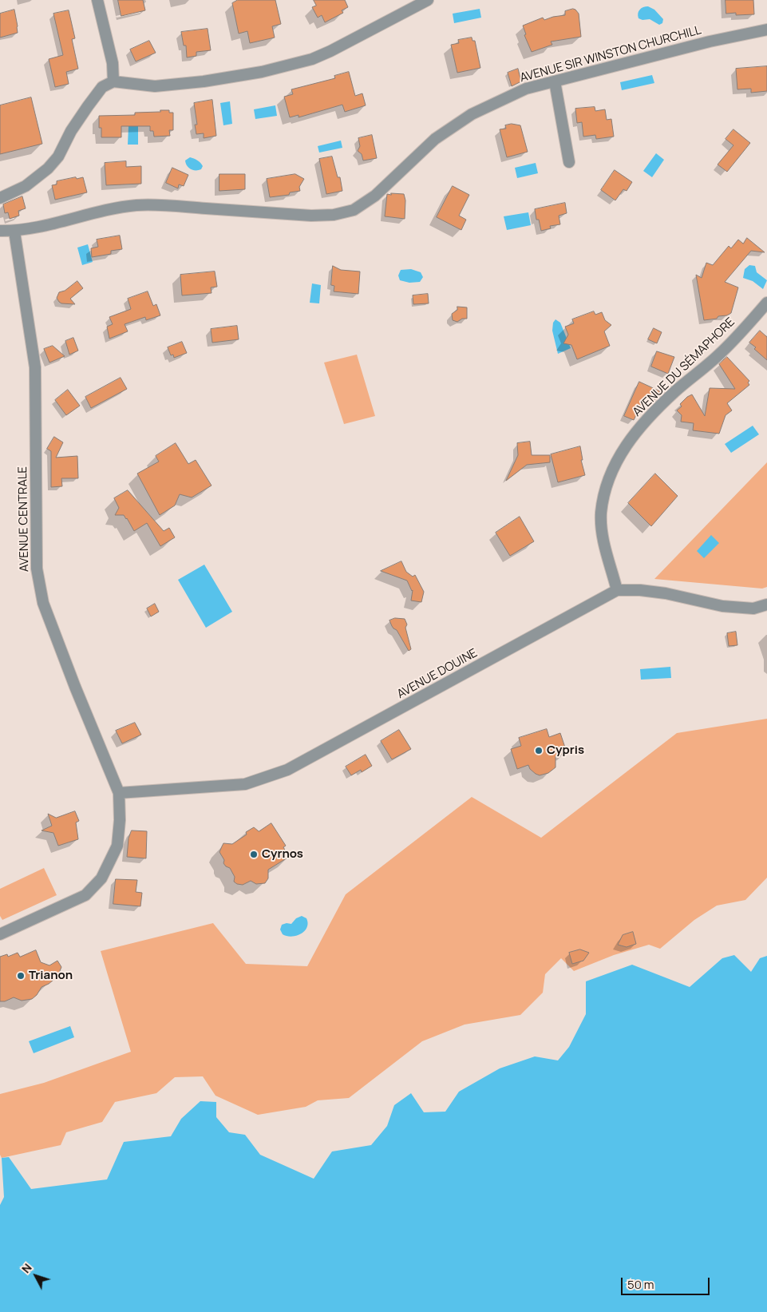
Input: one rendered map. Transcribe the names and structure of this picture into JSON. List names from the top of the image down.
{
  "streets": {
    "street": [
      "AVENUE SIR WINSTON CHURCHILL",
      "AVENUE DU SÉMAPHORE",
      "AVENUE CENTRALE",
      "AVENUE DOUINE"
    ]
  },
  "crossings": [
    ["AVENUE SIR WINSTON CHURCHILL", "AVENUE CENTRALE"],
    ["AVENUE DU SÉMAPHORE", "AVENUE DOUINE"],
    ["AVENUE CENTRALE", "AVENUE DOUINE"]
  ],
  "places": ["Cypris", "Cyrnos", "Trianon"],
  "scale_bar": "50 m",
  "north": "top left"
}
